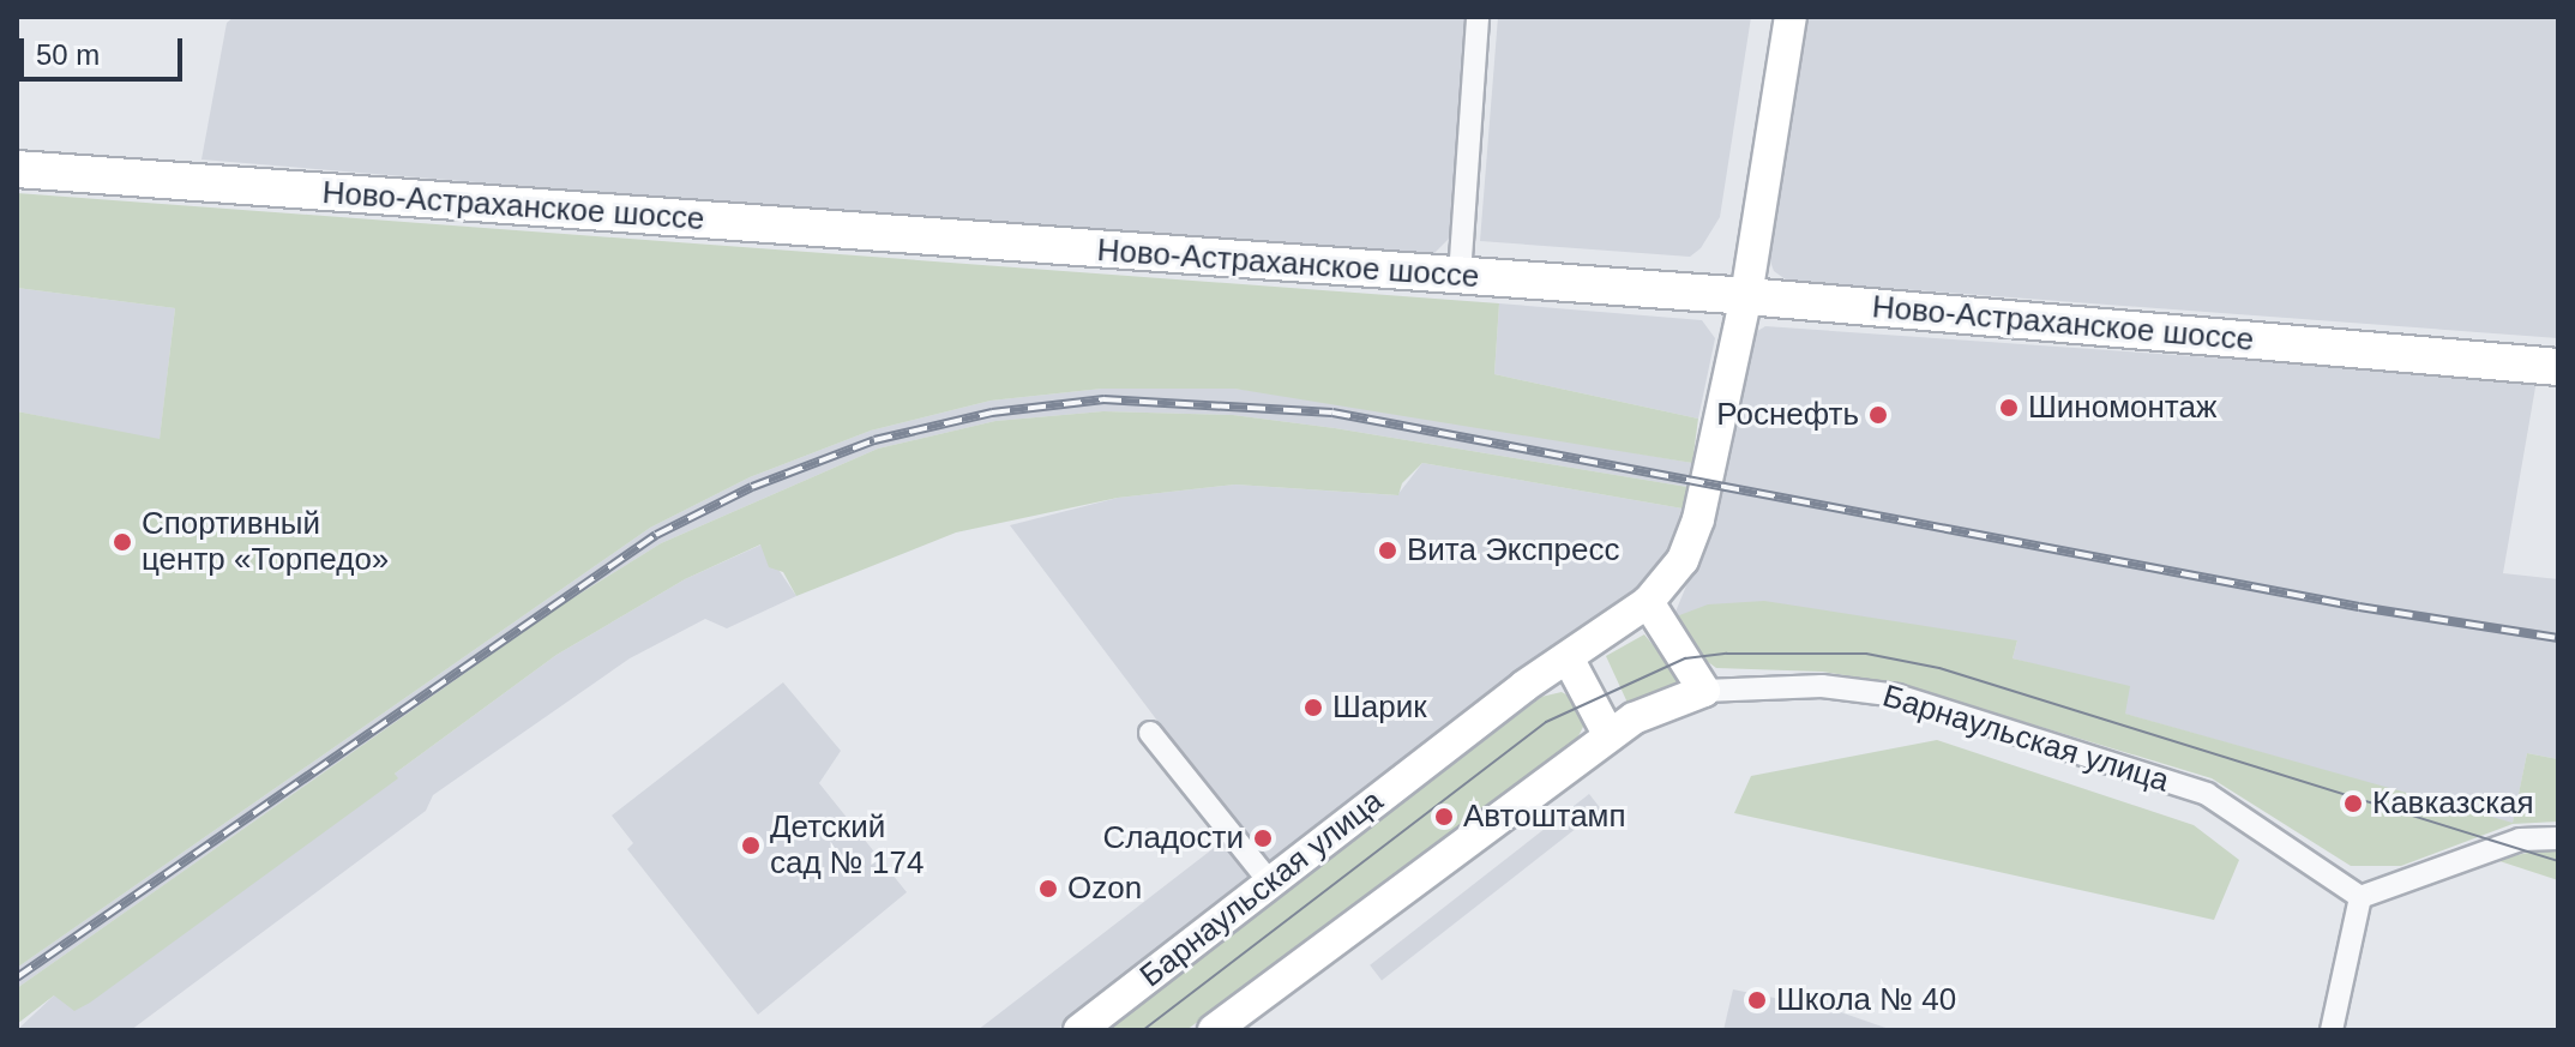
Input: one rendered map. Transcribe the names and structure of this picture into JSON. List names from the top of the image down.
{
  "streets": {
    "main road": ["Ново-Астраханское шоссе"],
    "street": ["Барнаульская улица"]
  },
  "crossings": [
    ["Ново-Астраханское шоссе", "Барнаульская улица"]
  ],
  "places": [
    "Шиномонтаж",
    "Роснефть",
    "Спортивный центр «Торпедо»",
    "Вита Экспресс",
    "Шарик",
    "Кавказская",
    "Автоштамп",
    "Сладости",
    "Детский сад № 174",
    "Ozon",
    "Школа № 40"
  ],
  "scale_bar": "50 m"
}
